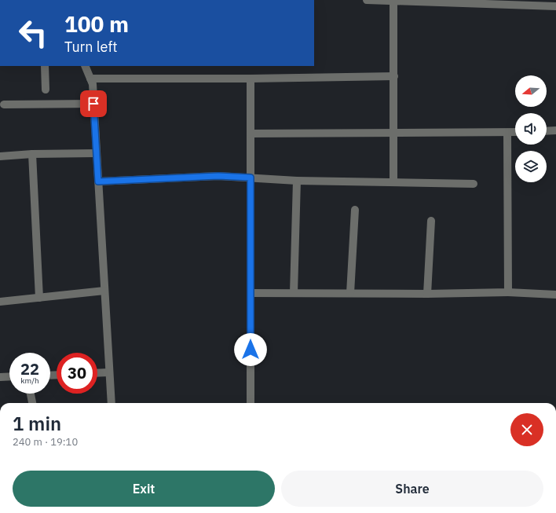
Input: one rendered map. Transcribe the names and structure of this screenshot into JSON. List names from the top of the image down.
{
  "north": "left",
  "page": {
    "turn": ["100 m", "Turn left"],
    "speed": "22 km/h",
    "limit": "30",
    "heading": ["1 min", "240 m · 19:10"],
    "buttons": ["Exit", "Share"]
  }
}
